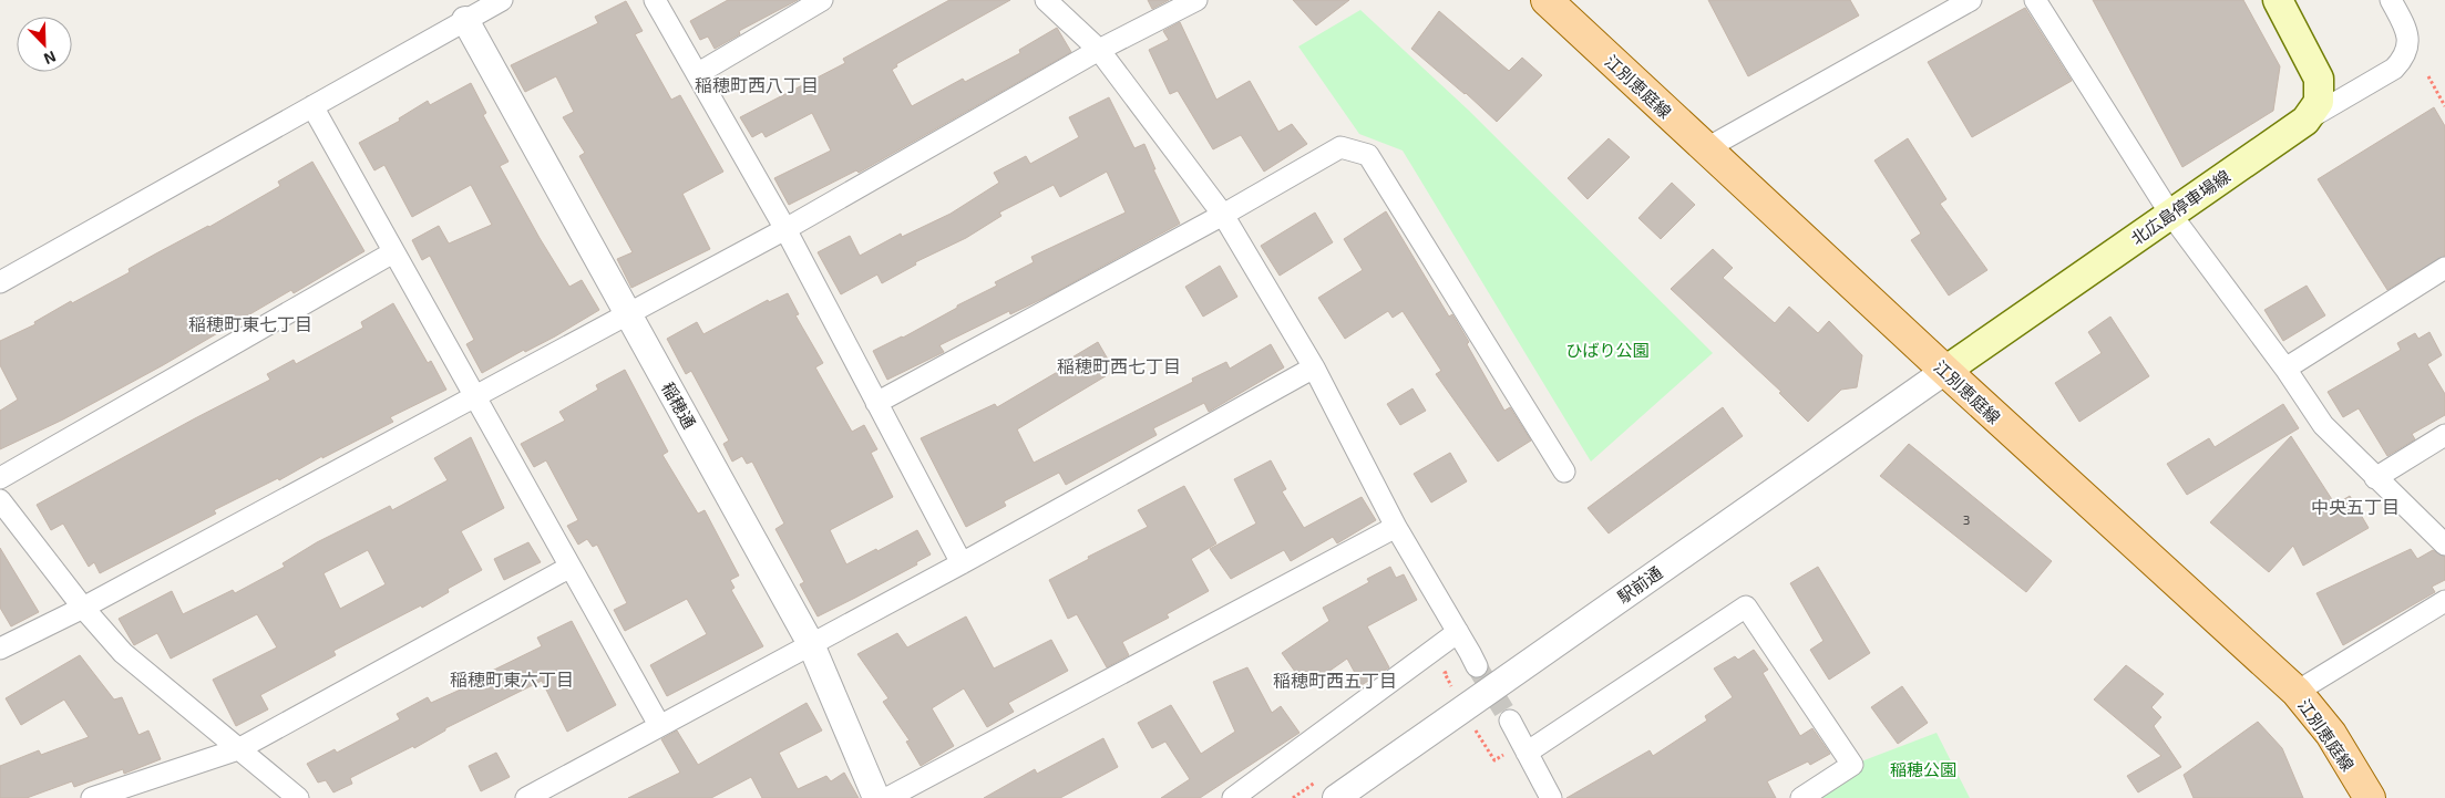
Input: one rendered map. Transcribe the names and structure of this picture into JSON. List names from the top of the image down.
{
  "streets": {
    "main road": ["江別恵庭線", "北広島停車場線"],
    "street": ["稲穂通", "駅前通"]
  },
  "crossings": [
    ["江別恵庭線", "北広島停車場線"],
    ["江別恵庭線", "駅前通"],
    ["北広島停車場線", "駅前通"]
  ],
  "districts": [
    "稲穂町西八丁目",
    "稲穂町東七丁目",
    "稲穂町西七丁目",
    "中央五丁目",
    "稲穂町東六丁目",
    "稲穂町西五丁目"
  ],
  "parks": ["ひばり公園", "稲穂公園"],
  "house_numbers": ["3"],
  "north": "bottom right"
}
